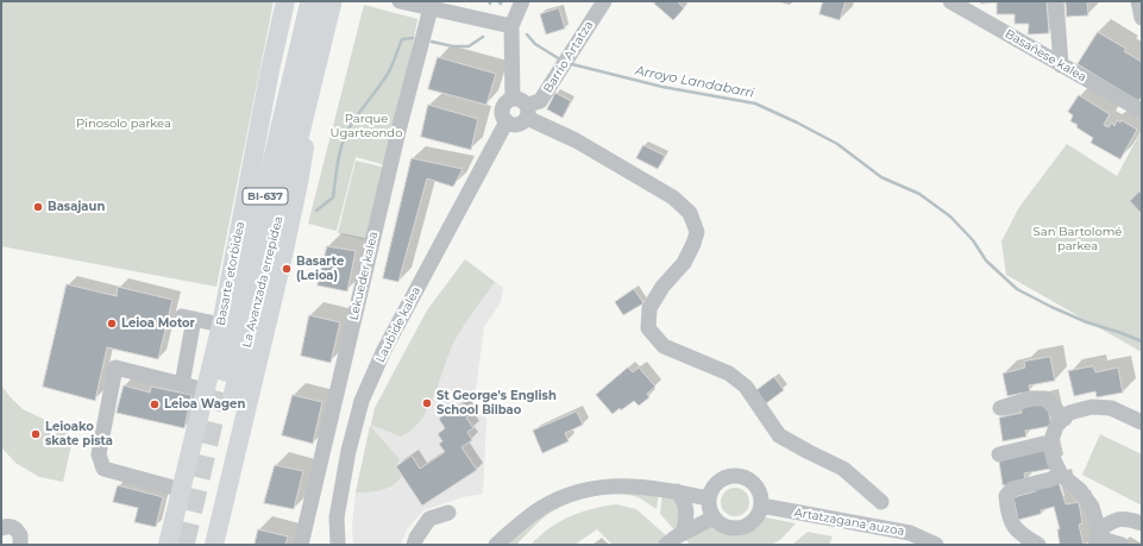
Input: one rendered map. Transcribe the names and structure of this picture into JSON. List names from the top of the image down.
{
  "streets": {
    "highway": ["BI-637", "La Avanzada errepidea"],
    "main road": ["Basarte etorbidea"],
    "street": [
      "Basañese kalea",
      "Barrio Artatza",
      "Lekueder kalea",
      "Laubide kalea",
      "Artatzagana auzoa"
    ]
  },
  "crossings": [
    ["Barrio Artatza", "Laubide kalea"],
    ["Basarte etorbidea", "La Avanzada errepidea"]
  ],
  "water": ["Arroyo Landabarri"],
  "parks": ["Parque Ugarteondo", "Pinosolo parkea", "San Bartolomé parkea"],
  "places": [
    "Basajaun",
    "Basarte (Leioa)",
    "Leioa Motor",
    "St George's English School Bilbao",
    "Leioa Wagen",
    "Leioako skate pista"
  ]
}
